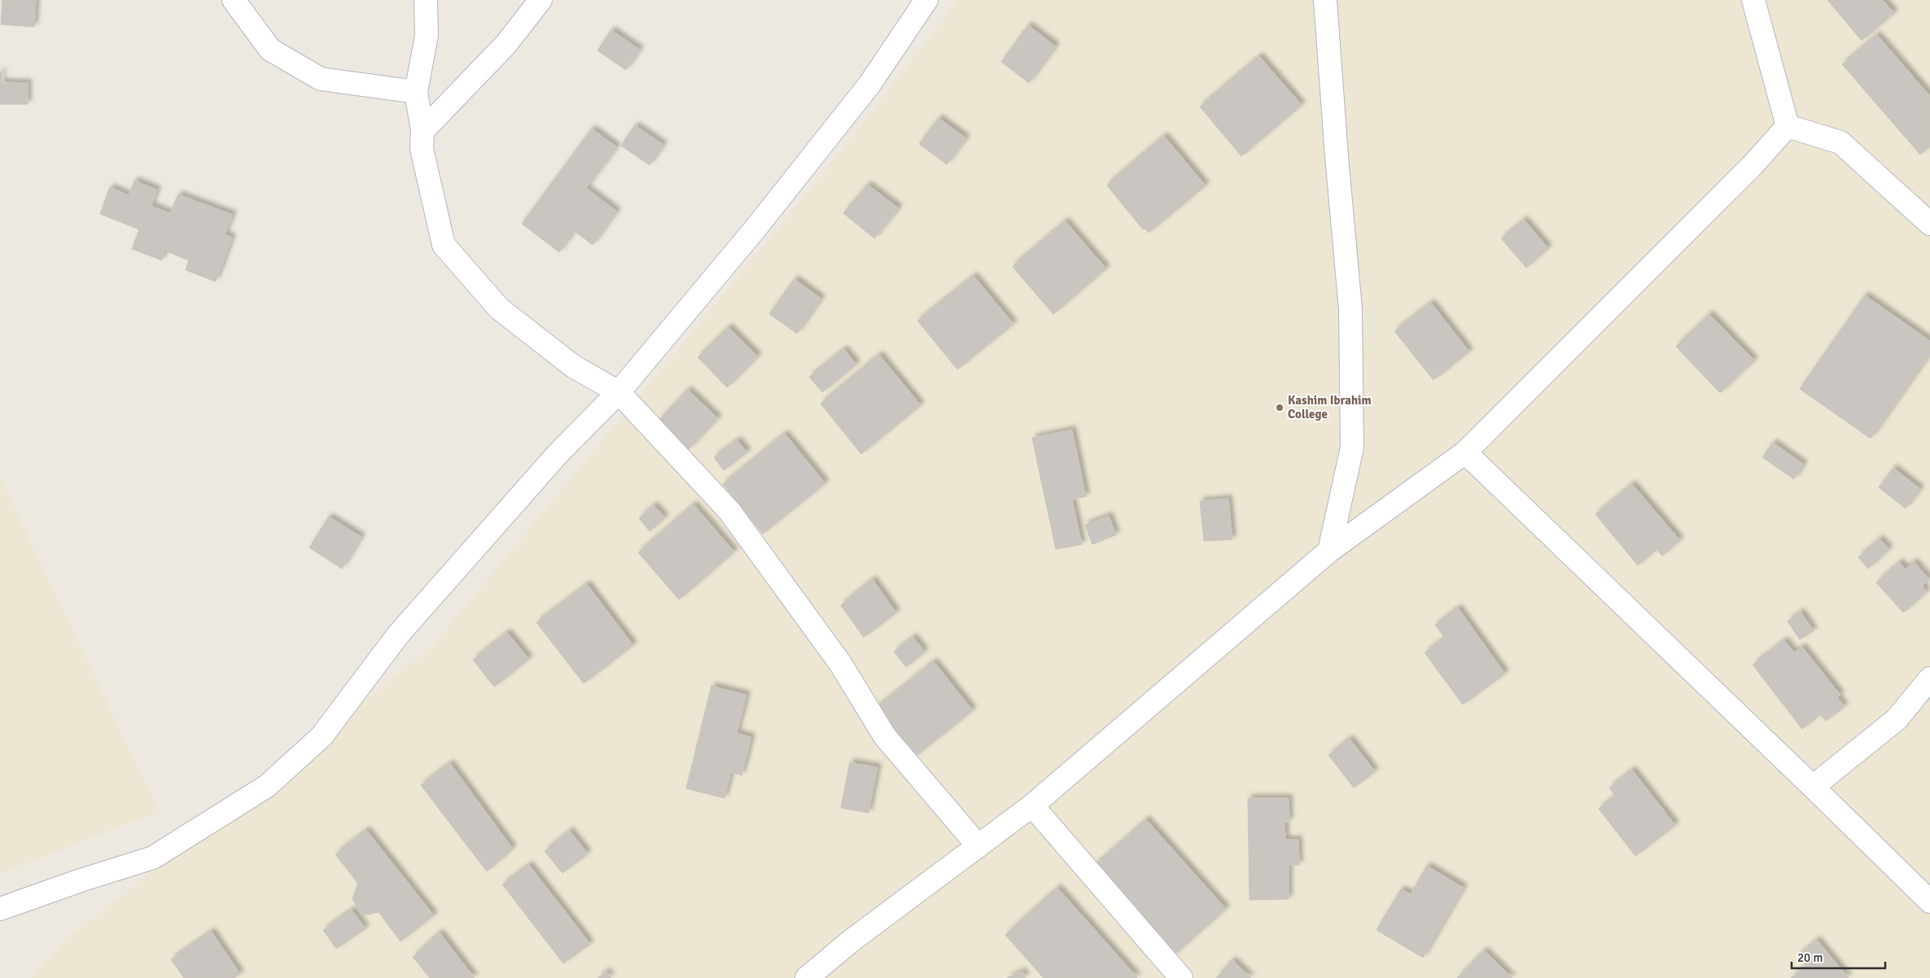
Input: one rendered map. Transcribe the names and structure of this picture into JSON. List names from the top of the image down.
{
  "places": ["Kashim Ibrahim College"],
  "scale_bar": "20 m"
}
